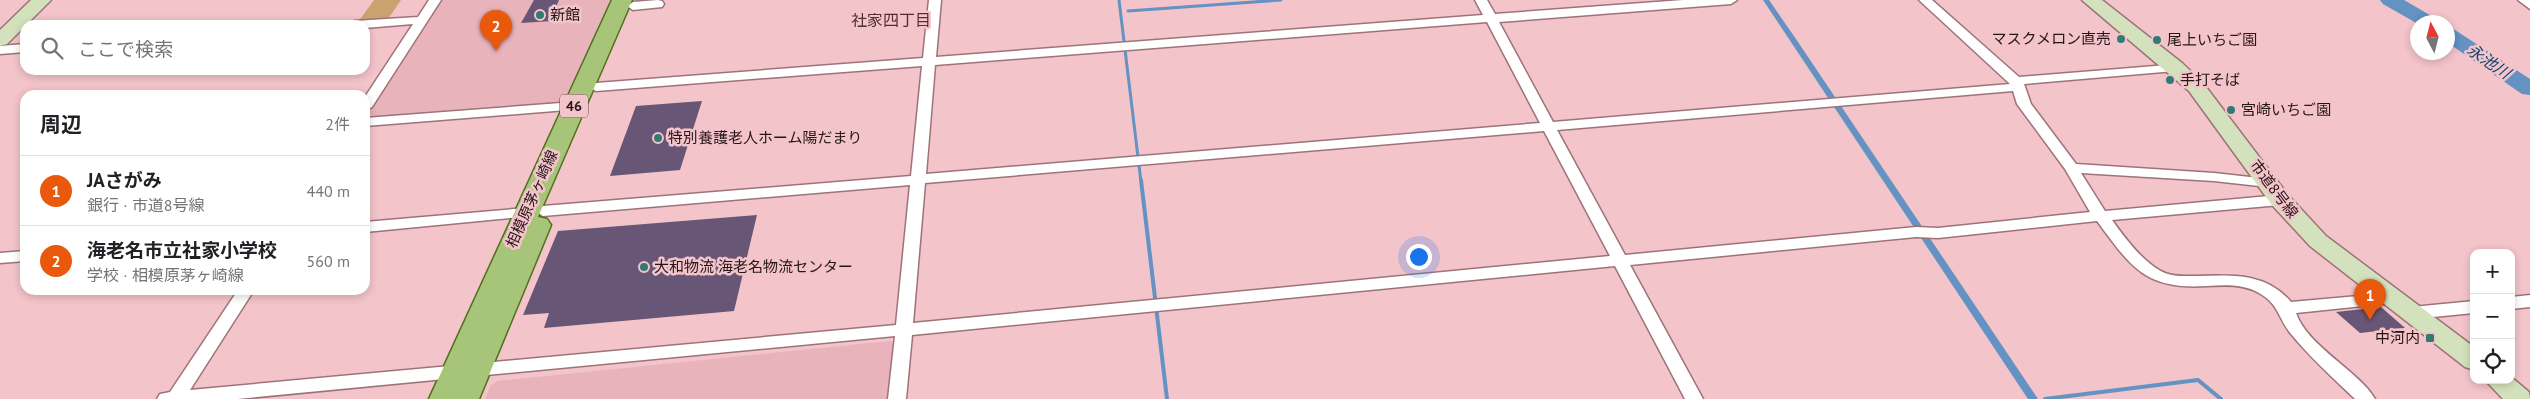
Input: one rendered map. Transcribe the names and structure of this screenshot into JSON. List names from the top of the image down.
{
  "streets": {
    "main road": ["46", "相模原茅ヶ崎線"],
    "street": ["市道8号線"]
  },
  "districts": ["社家四丁目"],
  "water": ["永池川"],
  "places": {
    "other": [
      "新館",
      "マスクメロン直売",
      "尾上いちご園",
      "手打そば",
      "宮崎いちご園",
      "特別養護老人ホーム陽だまり",
      "大和物流 海老名物流センター"
    ],
    "transit": ["中河内"]
  },
  "north": "top",
  "page": {
    "pins": ["2", "1"],
    "search": "ここで検索",
    "heading": ["周辺", "2件"],
    "list": [
      {
        "mark": "1",
        "name": "JAさがみ",
        "note": "銀行 · 市道8号線",
        "value": "440 m"
      },
      {
        "mark": "2",
        "name": "海老名市立社家小学校",
        "note": "学校 · 相模原茅ヶ崎線",
        "value": "560 m"
      }
    ],
    "map_buttons": ["+", "−"]
  }
}
